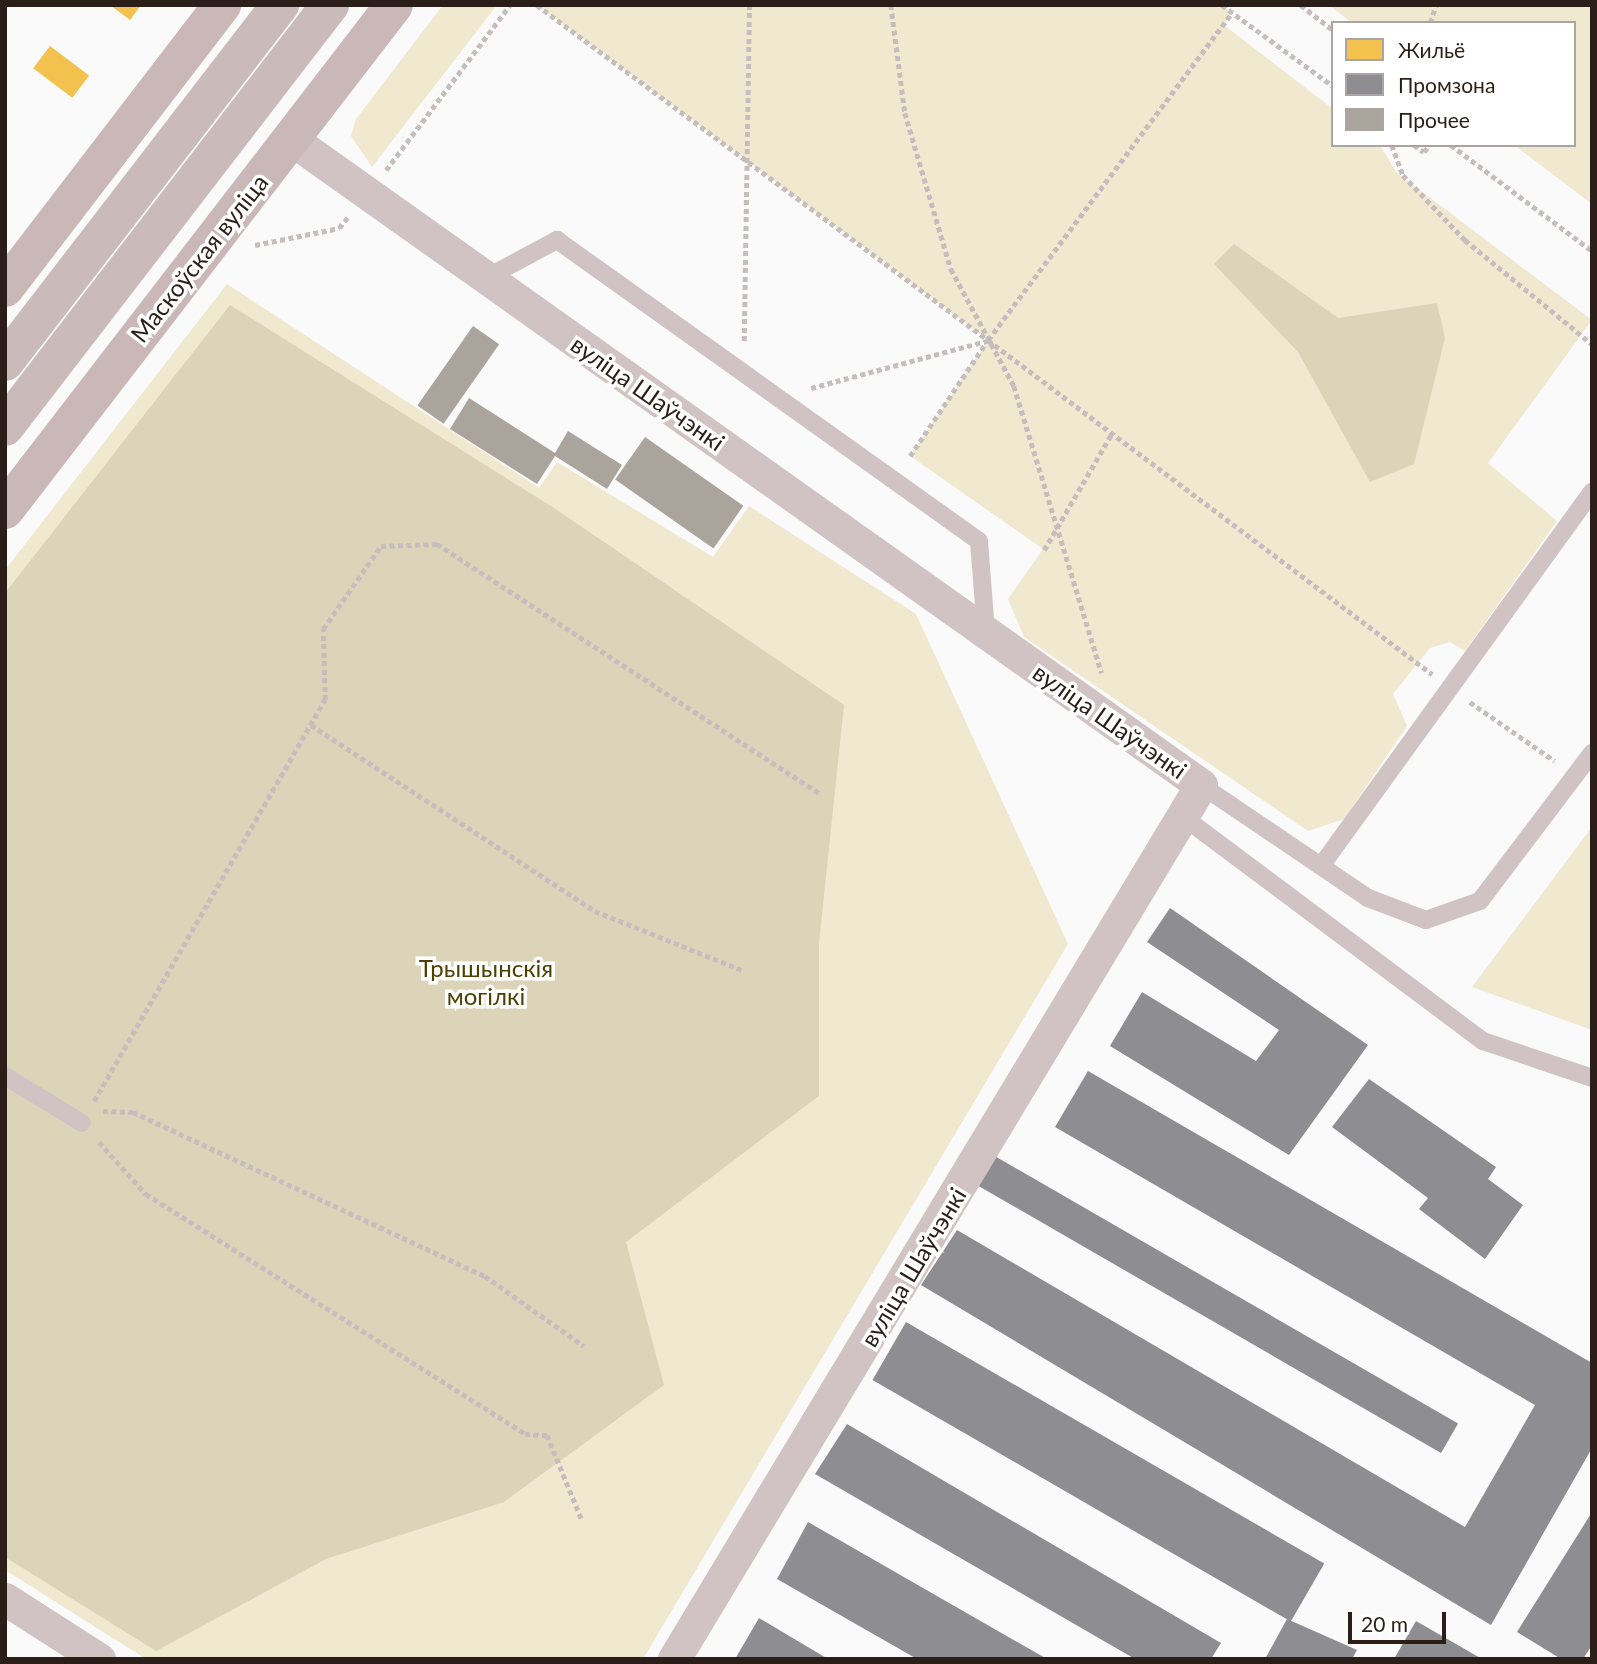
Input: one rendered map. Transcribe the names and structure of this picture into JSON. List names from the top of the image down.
{
  "streets": {
    "main road": ["Маскоўская вуліца"],
    "street": ["вуліца Шаўчэнкі"]
  },
  "crossings": [
    ["Маскоўская вуліца", "вуліца Шаўчэнкі"]
  ],
  "parks": ["Трышынскія могілкі"],
  "legend": ["Жильё", "Промзона", "Прочее"],
  "scale_bar": "20 m"
}
